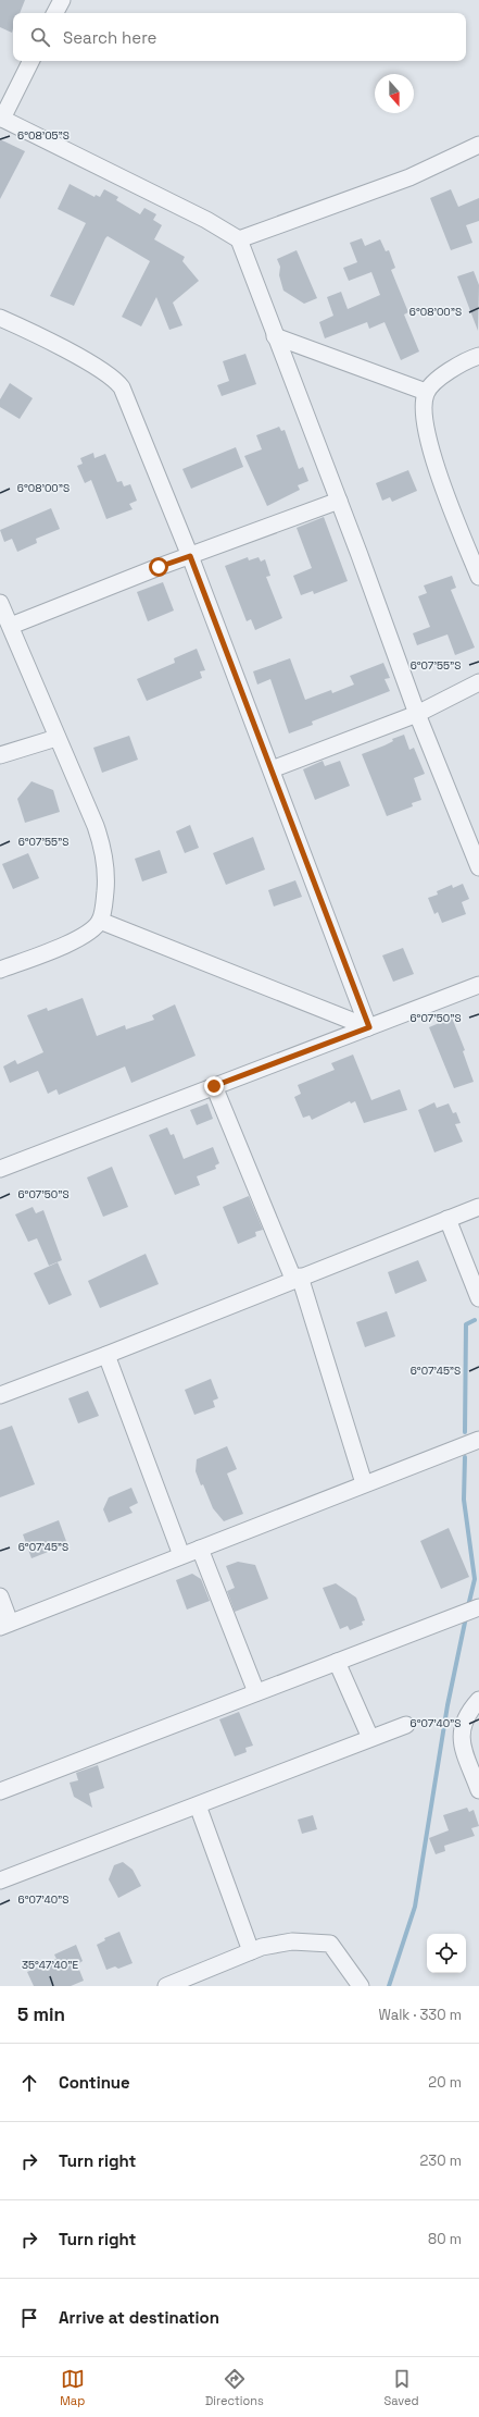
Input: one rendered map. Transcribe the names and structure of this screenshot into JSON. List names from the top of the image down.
{
  "north": "bottom",
  "page": {
    "search": "Search here",
    "heading": ["5 min", "Walk · 330 m"],
    "list": [
      ["Continue", "20 m"],
      ["Turn right", "230 m"],
      ["Turn right", "80 m"],
      "Arrive at destination"
    ],
    "nav": ["Map", "Directions", "Saved"]
  },
  "coordinates": [
    "6°08'05\"S",
    "6°08'00\"S",
    "6°07'55\"S",
    "6°07'50\"S",
    "6°07'45\"S",
    "6°07'40\"S",
    "35°47'40\"E"
  ]
}
